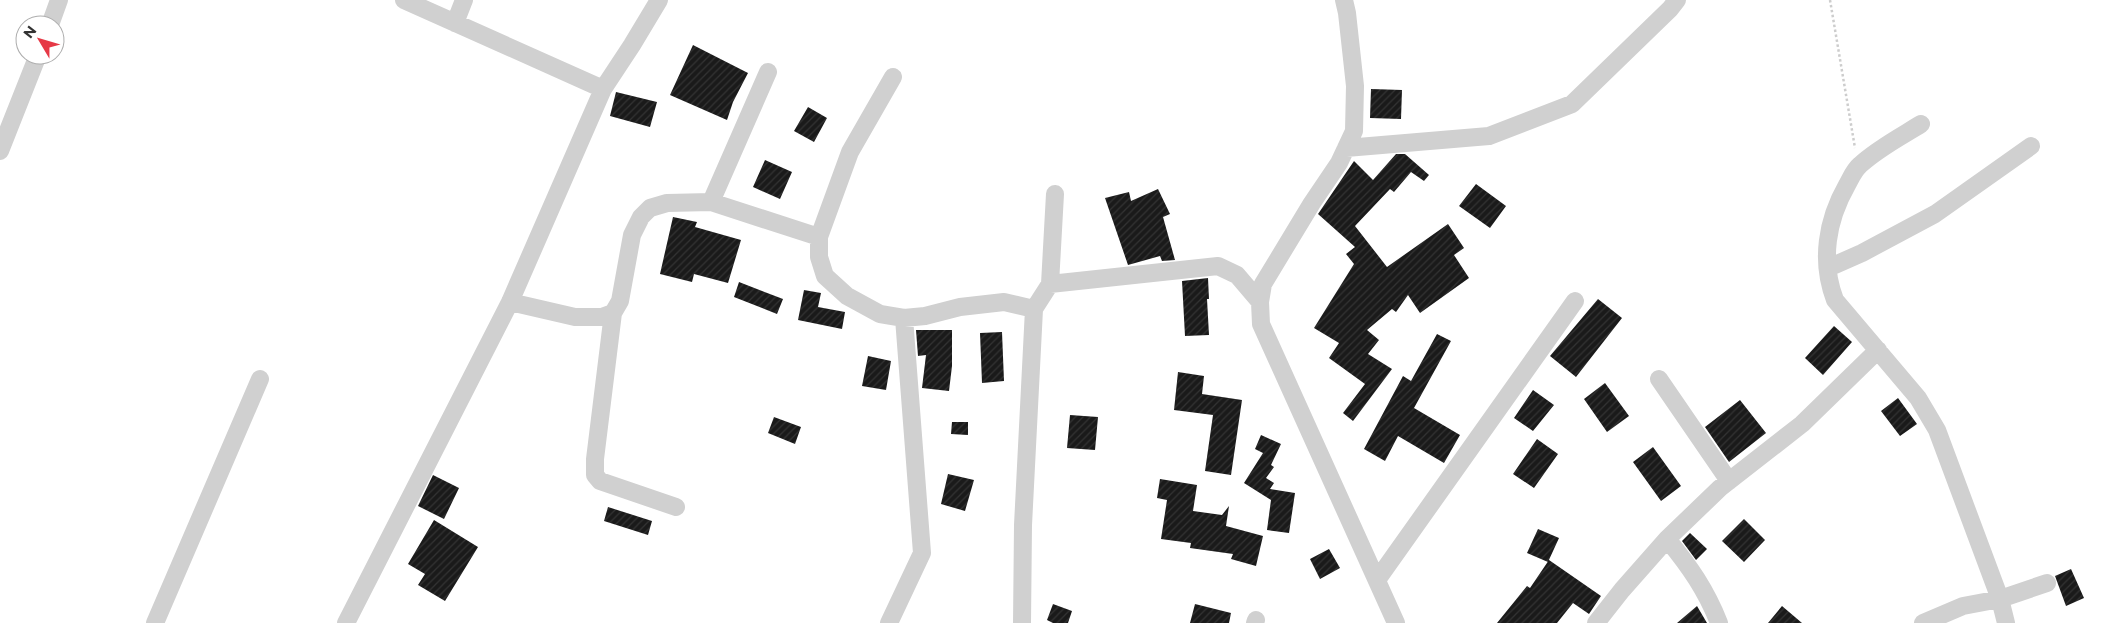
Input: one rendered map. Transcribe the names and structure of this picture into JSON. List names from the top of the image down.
{
  "north": "top left"
}
